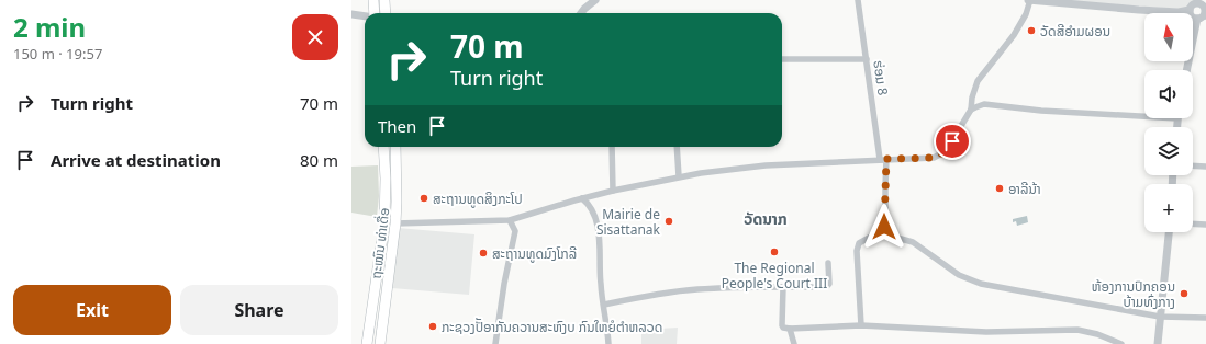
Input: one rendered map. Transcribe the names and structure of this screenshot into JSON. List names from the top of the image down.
{
  "streets": {
    "main road": ["ຖະໝົນ ທ່າເດື່ອ"],
    "street": ["ຮ່ອມ 8"]
  },
  "districts": ["ວັດນາກ"],
  "places": [
    "ວັດສີອຳມຜອນ",
    "ອາລີນ້າ",
    "ສະຖານທູດສິງກະໂປ",
    "Mairie de Sisattanak",
    "The Regional People's Court III",
    "ສະຖານທູດມົງໂກລີ",
    "ຫ້ອງການປົກຄອນ ບ້າມທົ່ງກາງ",
    "ກະຊວງປັັອາກັນຄວານສະຫົງບ ກົນໃຫຍໍຕຳຫລວດ"
  ],
  "north": "top",
  "page": {
    "heading": ["2 min", "150 m · 19:57"],
    "map_buttons": "+",
    "turn": ["70 m", "Turn right"],
    "list": [
      {
        "name": "Turn right",
        "value": "70 m"
      },
      {
        "name": "Arrive at destination",
        "value": "80 m"
      }
    ],
    "then": "Then",
    "buttons": ["Exit", "Share"]
  }
}
